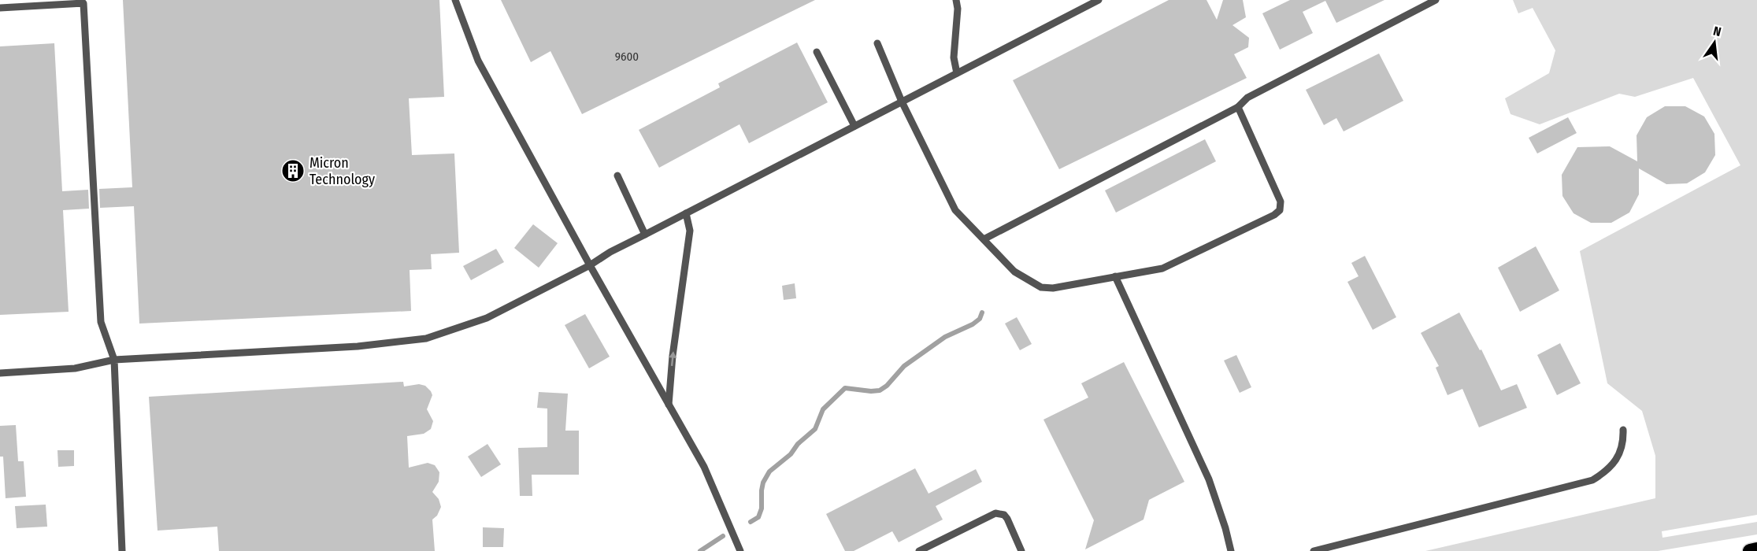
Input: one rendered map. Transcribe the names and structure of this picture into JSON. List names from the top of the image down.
{
  "places": {
    "building": ["Micron Technology"]
  },
  "house_numbers": ["9600"],
  "north": "top"
}
